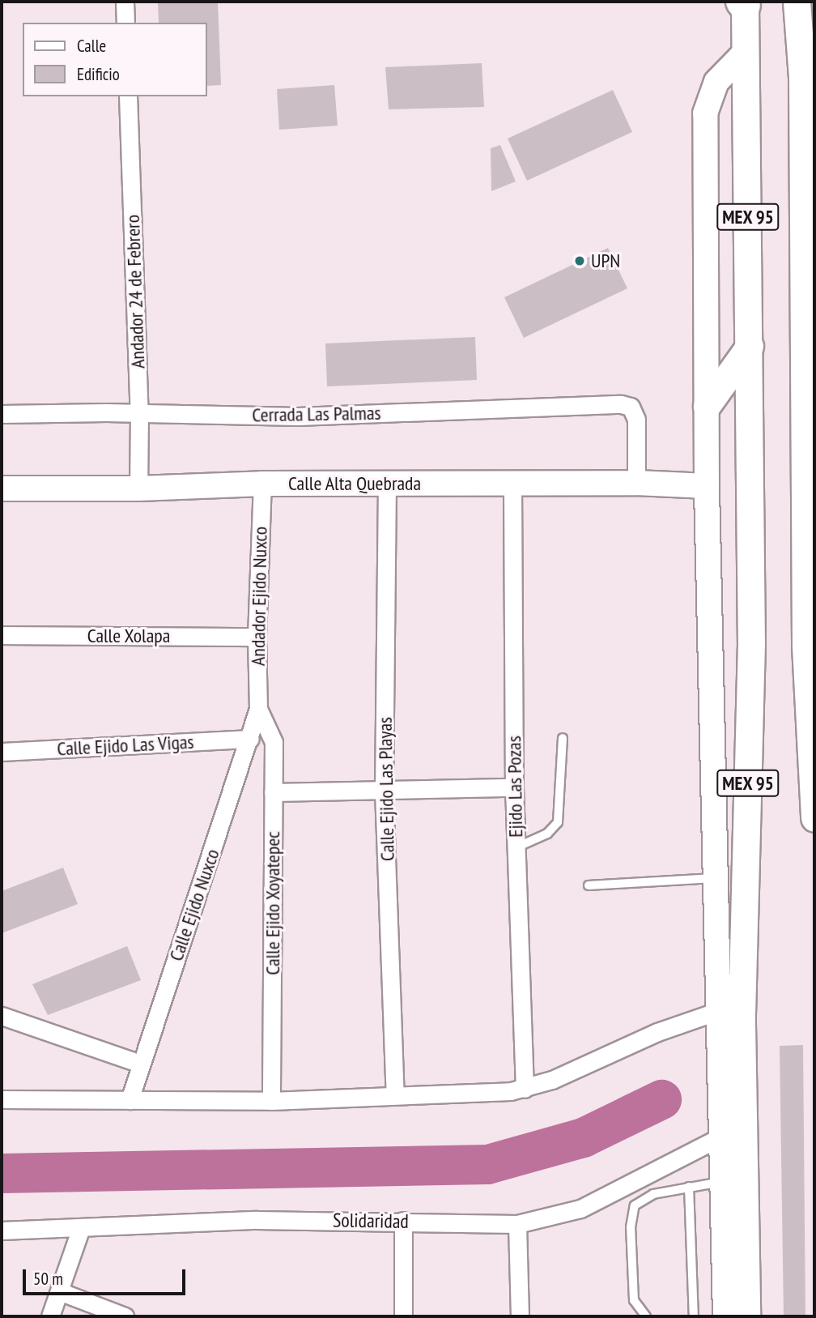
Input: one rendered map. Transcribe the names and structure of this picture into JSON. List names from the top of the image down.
{
  "streets": {
    "main road": ["MEX 95", "Calle Alta Quebrada"],
    "street": [
      "Andador 24 de Febrero",
      "Cerrada Las Palmas",
      "Andador Ejido Nuxco",
      "Calle Xolapa",
      "Calle Ejido Las Vigas",
      "Ejido Las Pozas",
      "Calle Ejido Las Playas",
      "Calle Ejido Xoyatepec",
      "Calle Ejido Nuxco",
      "Solidaridad"
    ]
  },
  "crossings": [
    ["Andador 24 de Febrero", "Cerrada Las Palmas"],
    ["Andador 24 de Febrero", "Calle Alta Quebrada"],
    ["Cerrada Las Palmas", "Calle Alta Quebrada"],
    ["Calle Alta Quebrada", "Andador Ejido Nuxco"],
    ["Calle Alta Quebrada", "Ejido Las Pozas"],
    ["Calle Alta Quebrada", "Calle Ejido Las Playas"],
    ["Andador Ejido Nuxco", "Calle Xolapa"],
    ["Andador Ejido Nuxco", "Calle Ejido Xoyatepec"],
    ["Andador Ejido Nuxco", "Calle Ejido Nuxco"],
    ["Calle Ejido Las Vigas", "Calle Ejido Nuxco"],
    ["Calle Ejido Xoyatepec", "Calle Ejido Nuxco"]
  ],
  "places": ["UPN"],
  "legend": ["Calle", "Edificio"],
  "scale_bar": "50 m"
}
